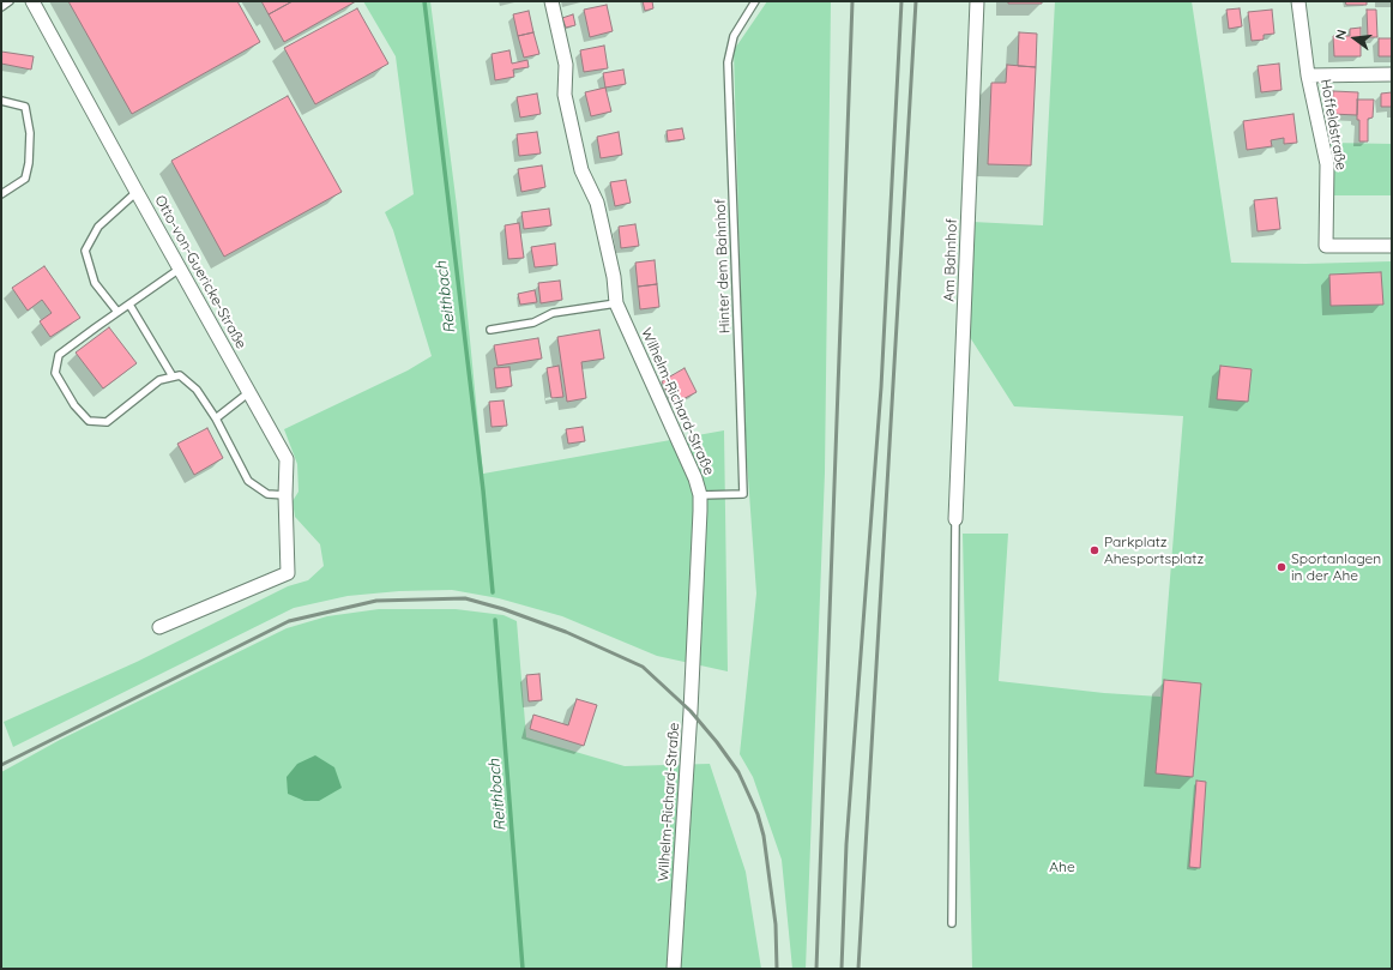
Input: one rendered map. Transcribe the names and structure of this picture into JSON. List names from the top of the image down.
{
  "streets": {
    "street": [
      "Hoffeldstraße",
      "Am Bahnhof",
      "Otto-von-Guericke-Straße",
      "Wilhelm-Richard-Straße"
    ],
    "lane": ["Hinter dem Bahnhof"]
  },
  "crossings": [
    ["Hinter dem Bahnhof", "Wilhelm-Richard-Straße"]
  ],
  "water": ["Reithbach"],
  "parks": ["Ahe"],
  "places": ["Parkplatz Ahesportsplatz", "Sportanlagen in der Ahe"],
  "north": "left"
}
